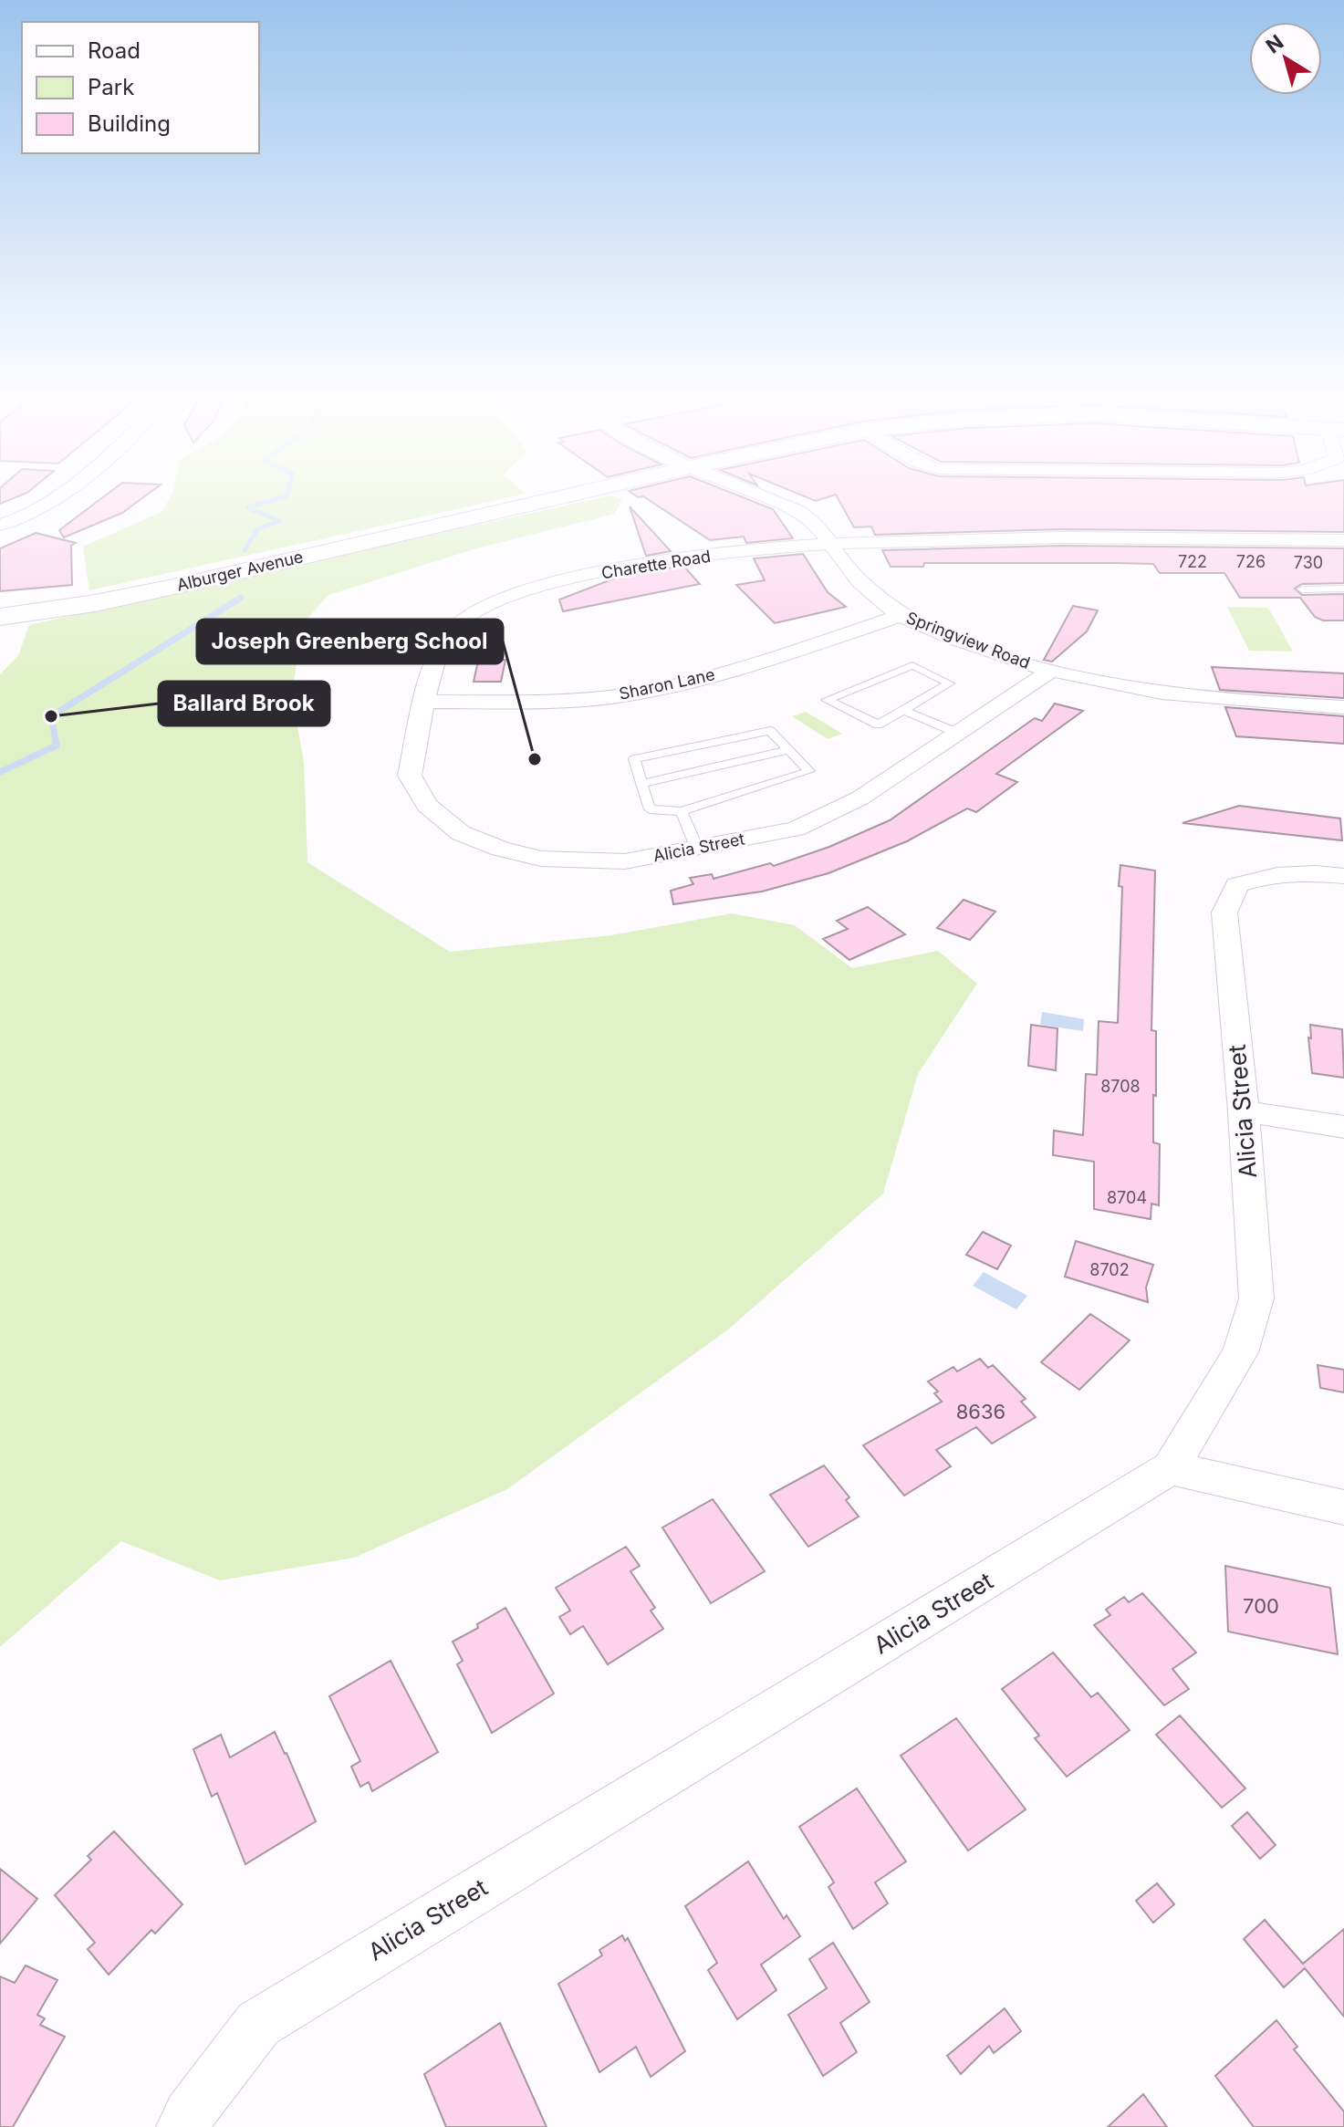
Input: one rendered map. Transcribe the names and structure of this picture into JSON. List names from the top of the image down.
{
  "streets": {
    "street": [
      "Charette Road",
      "Alburger Avenue",
      "Springview Road",
      "Sharon Lane",
      "Alicia Street"
    ]
  },
  "crossings": [
    ["Charette Road", "Springview Road"],
    ["Charette Road", "Sharon Lane"],
    ["Charette Road", "Alicia Street"],
    ["Springview Road", "Sharon Lane"],
    ["Springview Road", "Alicia Street"],
    ["Sharon Lane", "Alicia Street"]
  ],
  "places": ["Ballard Brook", "Joseph Greenberg School"],
  "house_numbers": [
    "722",
    "726",
    "730",
    "8708",
    "8704",
    "8702",
    "8636",
    "700"
  ],
  "legend": ["Road", "Park", "Building"],
  "north": "top left"
}
